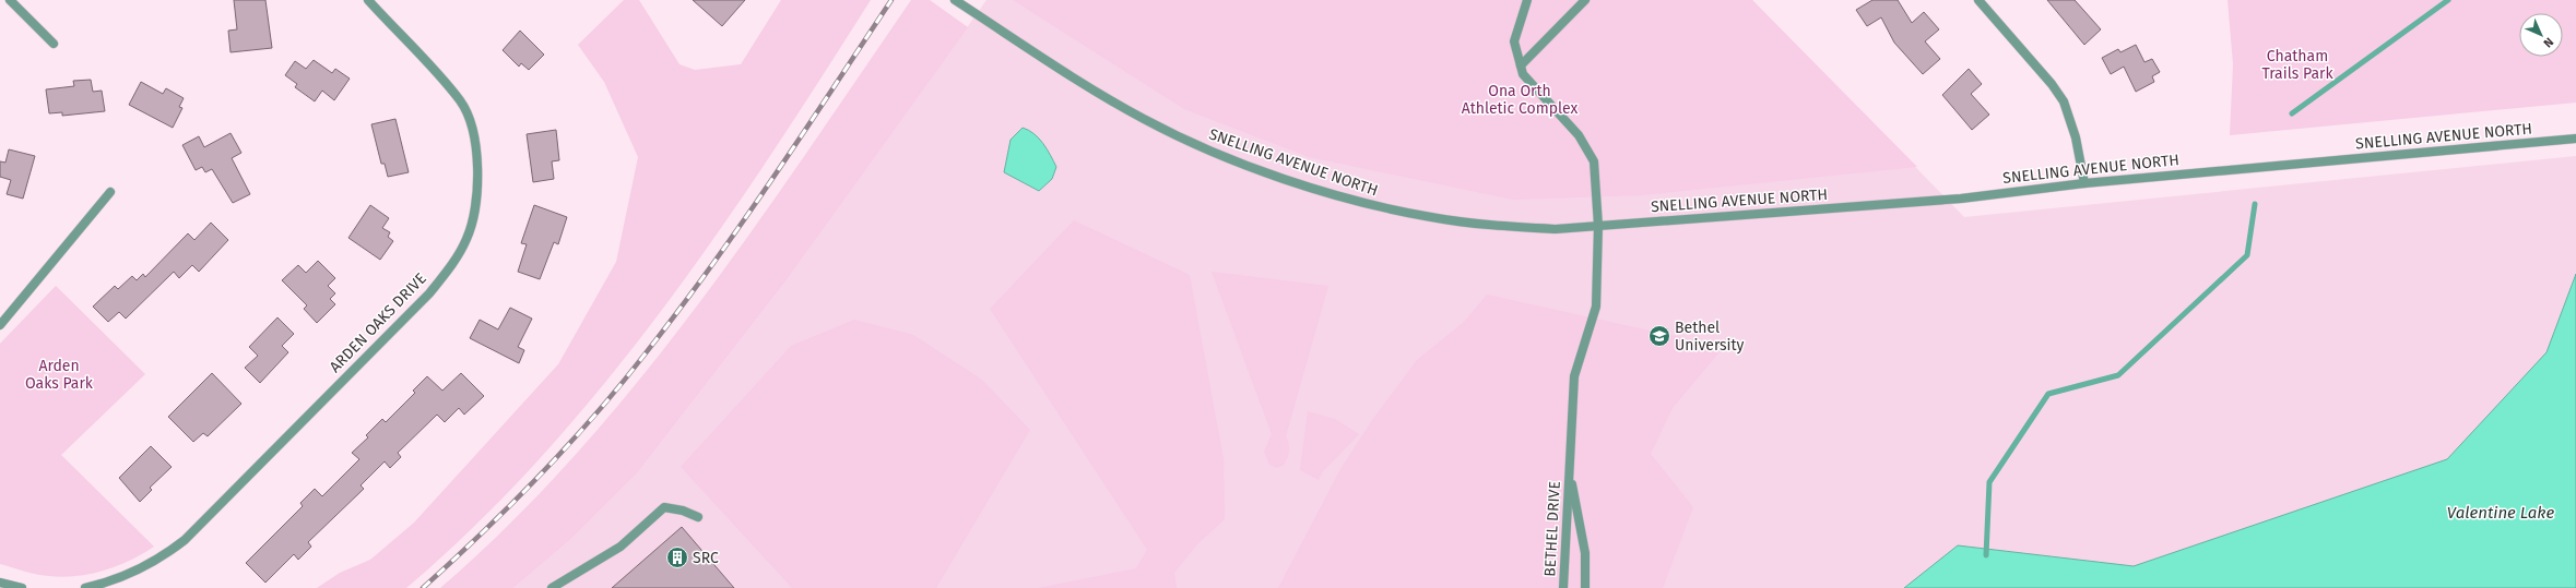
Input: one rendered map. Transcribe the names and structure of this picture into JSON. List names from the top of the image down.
{
  "streets": {
    "street": ["SNELLING AVENUE NORTH", "ARDEN OAKS DRIVE", "BETHEL DRIVE"]
  },
  "crossings": [
    ["SNELLING AVENUE NORTH", "BETHEL DRIVE"]
  ],
  "water": ["Valentine Lake"],
  "parks": ["Chatham Trails Park", "Ona Orth Athletic Complex", "Arden Oaks Park"],
  "places": {
    "school or university": ["Bethel University"],
    "building": ["SRC"]
  },
  "north": "bottom right"
}
